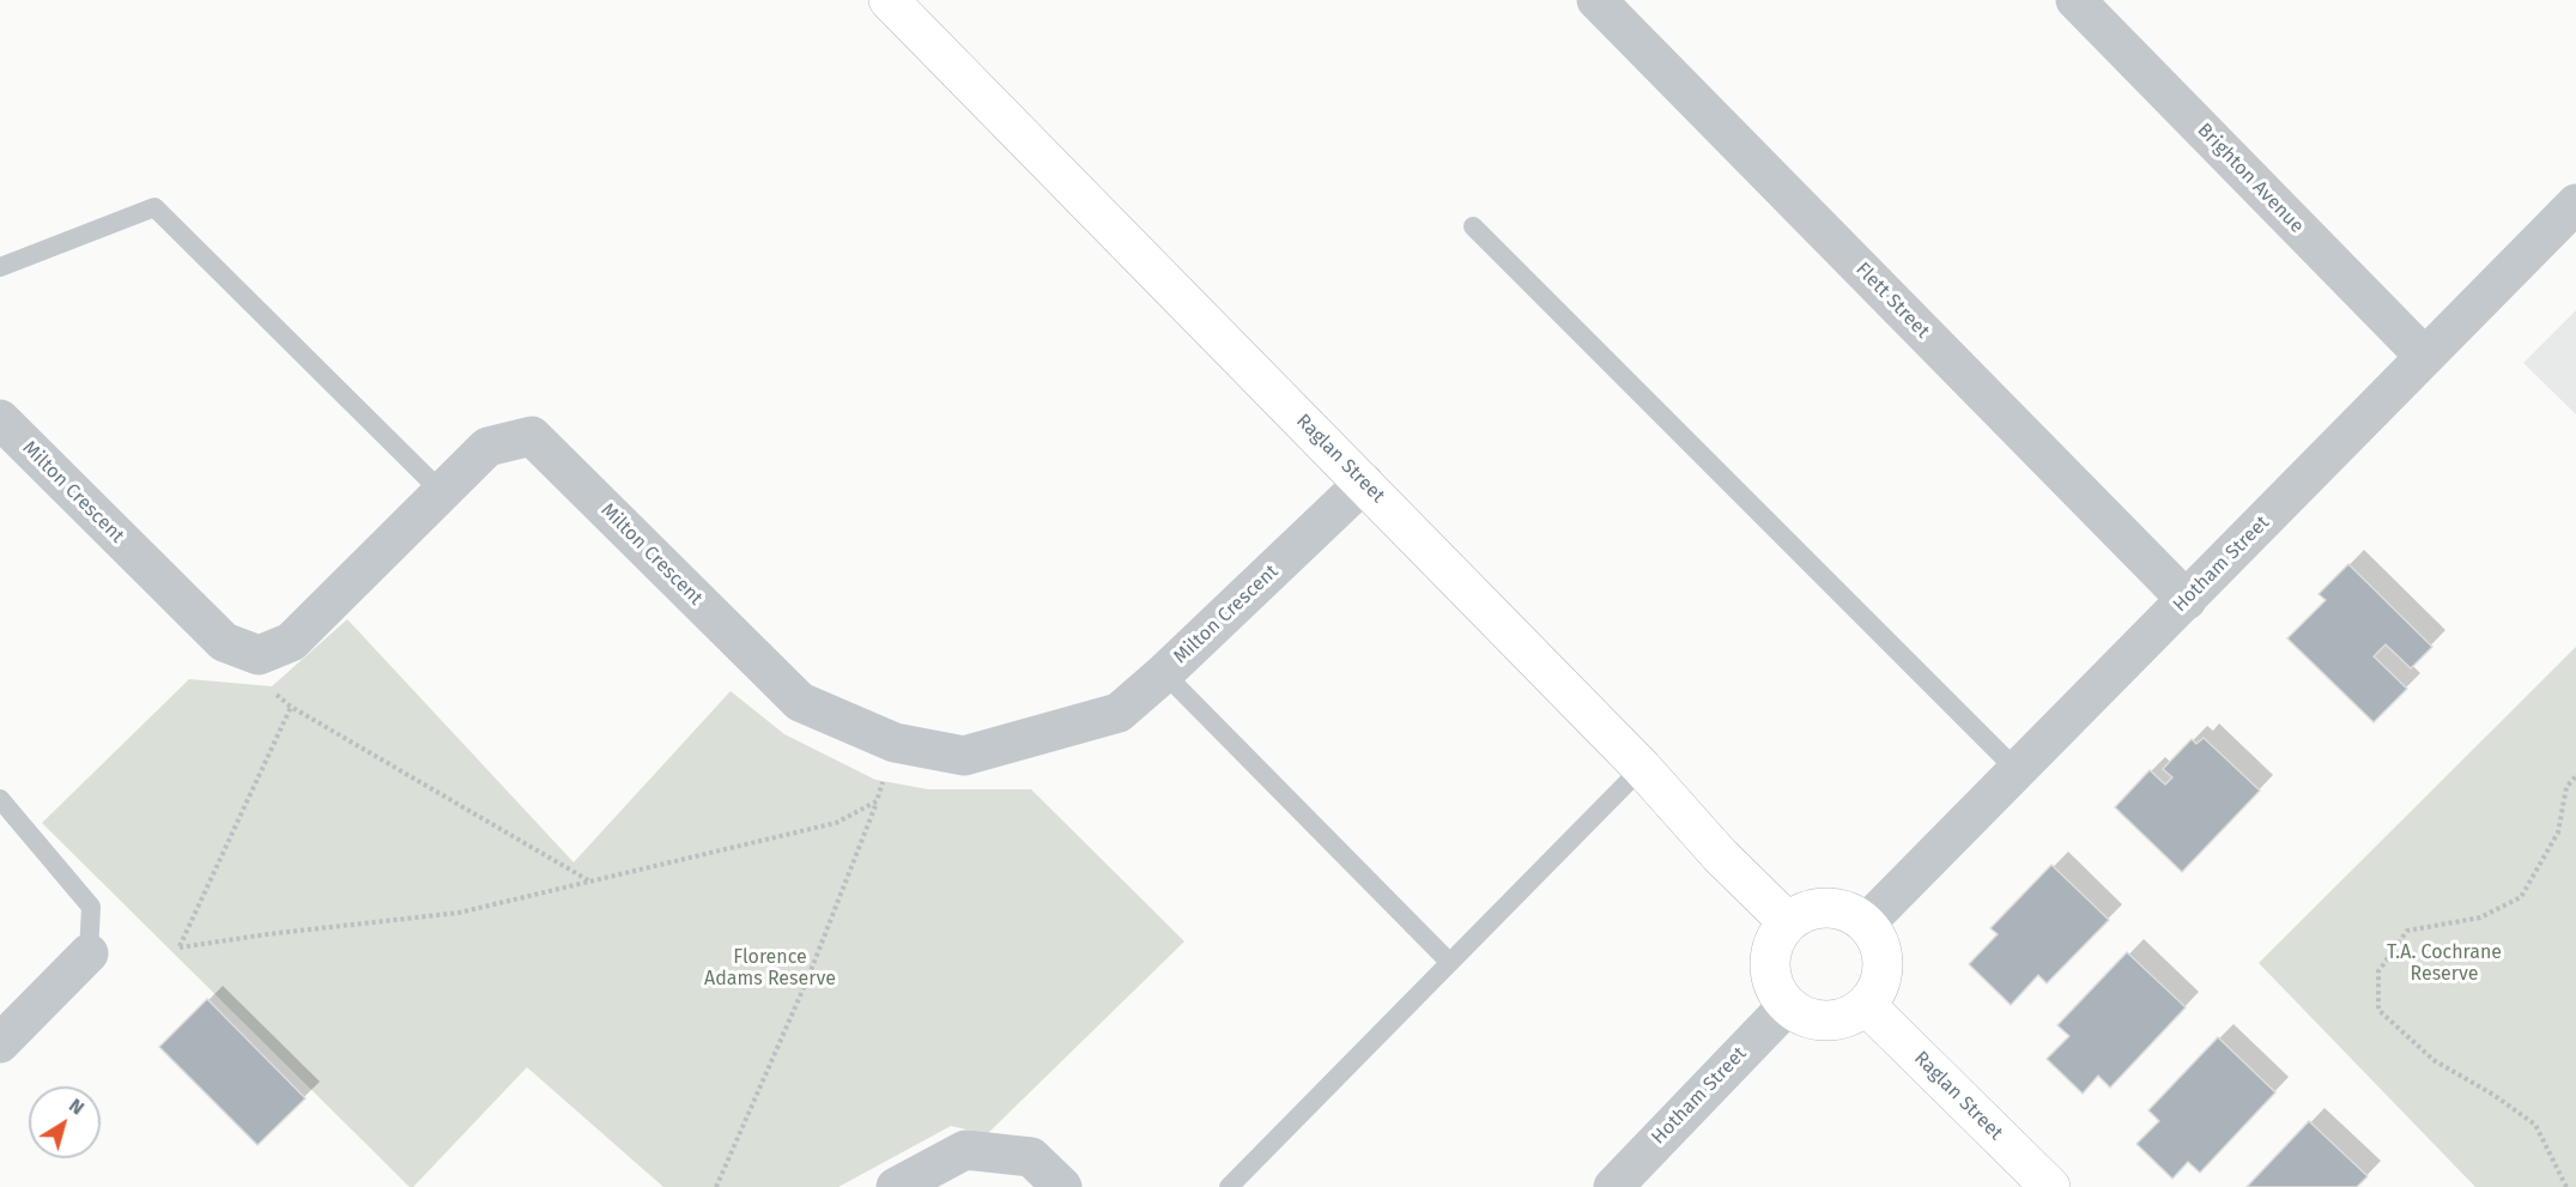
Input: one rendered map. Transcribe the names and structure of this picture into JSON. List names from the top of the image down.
{
  "streets": {
    "street": [
      "Brighton Avenue",
      "Flett Street",
      "Raglan Street",
      "Milton Crescent",
      "Hotham Street"
    ]
  },
  "crossings": [
    ["Brighton Avenue", "Hotham Street"],
    ["Flett Street", "Hotham Street"],
    ["Raglan Street", "Milton Crescent"],
    ["Raglan Street", "Hotham Street"]
  ],
  "parks": ["T.A. Cochrane Reserve", "Florence Adams Reserve"],
  "north": "top right"
}
